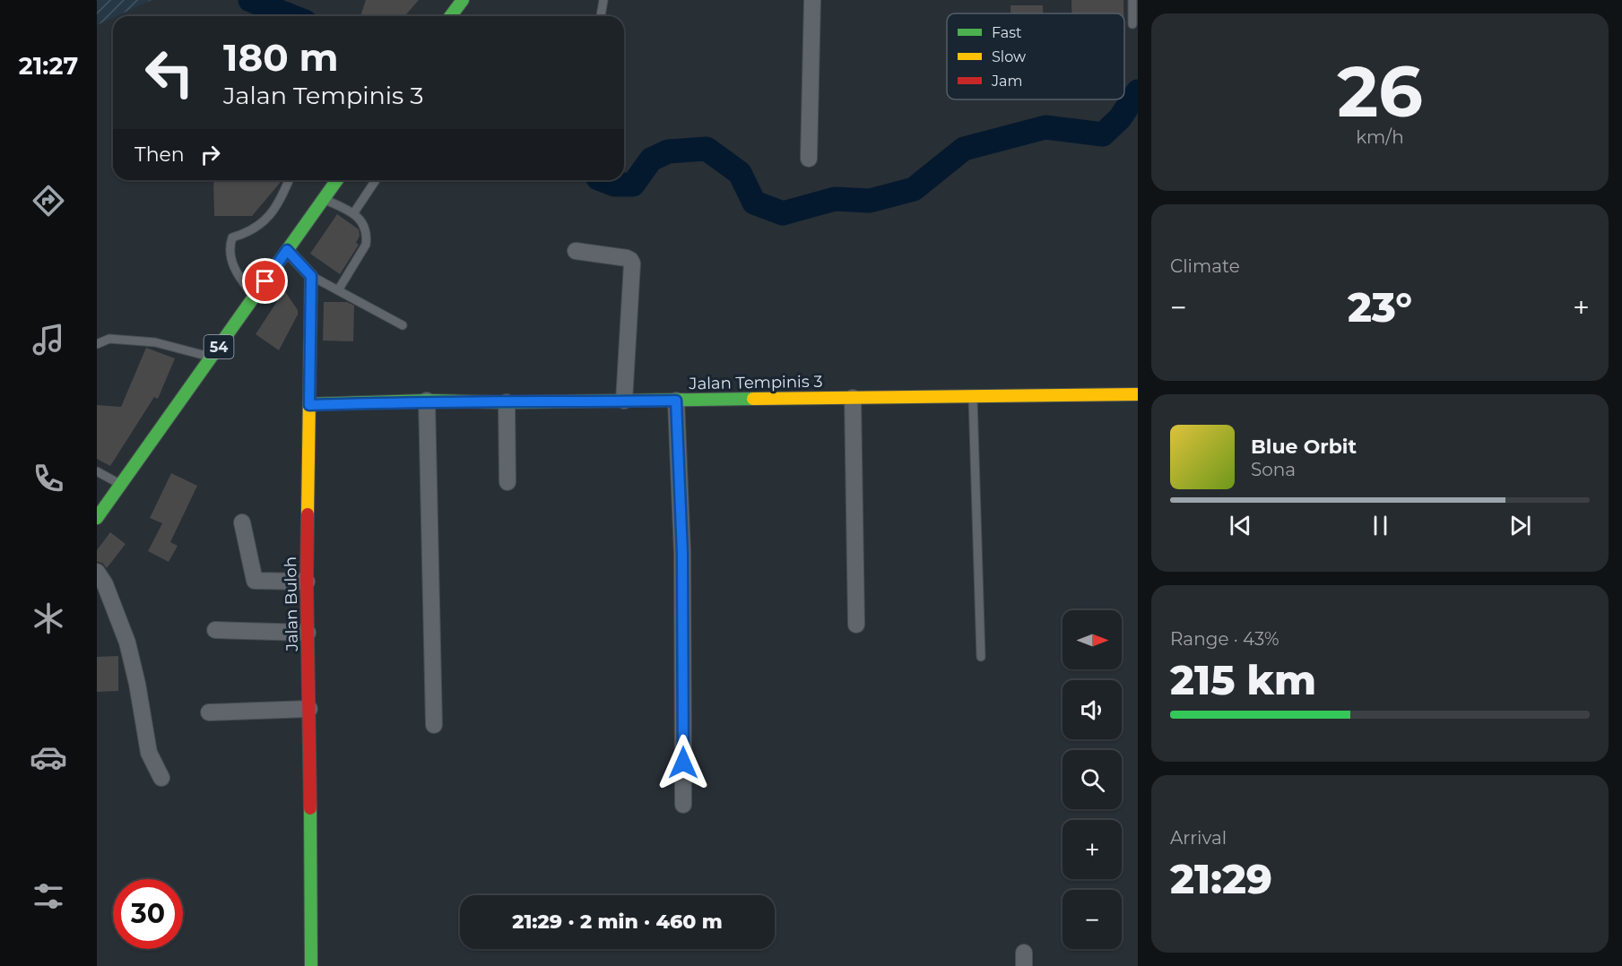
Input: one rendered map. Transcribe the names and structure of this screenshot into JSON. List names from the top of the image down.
{
  "streets": {
    "main road": ["54", "Jalan Tempinis 3", "Jalan Buloh"]
  },
  "crossings": [
    ["Jalan Tempinis 3", "Jalan Buloh"]
  ],
  "legend": ["Fast", "Slow", "Jam"],
  "north": "right",
  "page": {
    "tabs": "21:27",
    "tile": [
      ["26", "km/h"],
      "Climate",
      ["Range · 43%", "215 km"],
      ["Arrival", "21:29"]
    ],
    "turn": ["180 m", "Jalan Tempinis 3"],
    "then": "Then",
    "heat": ["−", "23°", "+"],
    "song": ["Blue Orbit", "Sona"],
    "map_buttons": ["+", "−"],
    "limit": "30",
    "trip": "21:29 · 2 min · 460 m"
  }
}
